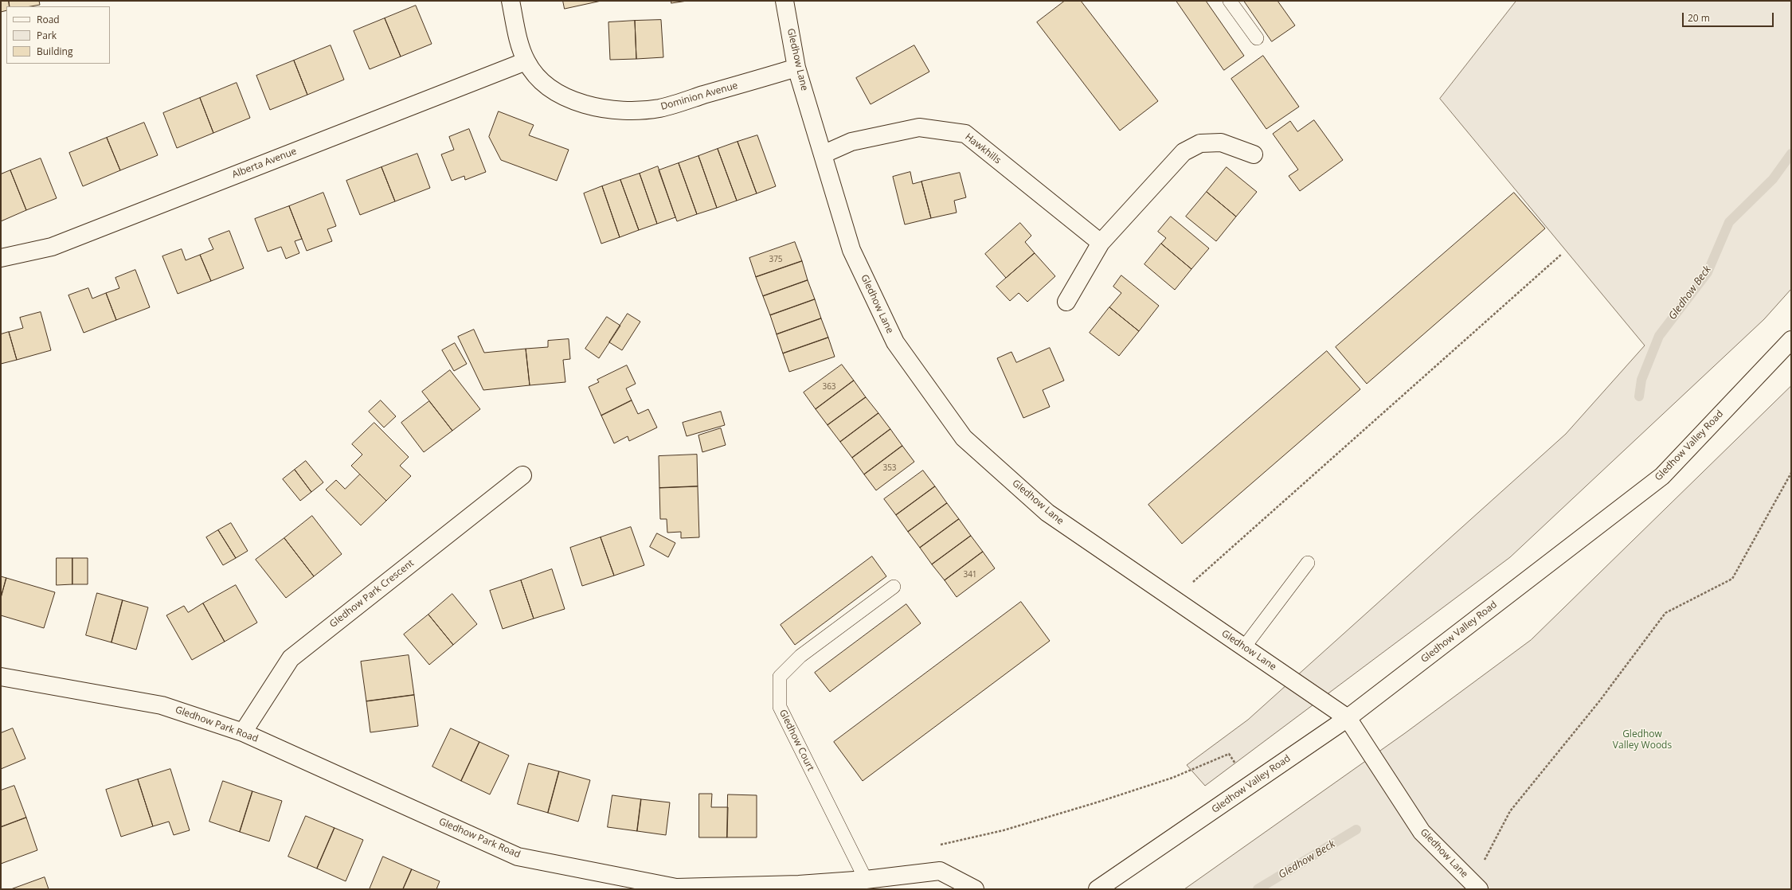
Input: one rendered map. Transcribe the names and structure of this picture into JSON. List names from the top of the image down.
{
  "streets": {
    "street": [
      "Gledhow Lane",
      "Dominion Avenue",
      "Hawkhills",
      "Alberta Avenue",
      "Gledhow Valley Road",
      "Gledhow Park Crescent",
      "Gledhow Park Road"
    ],
    "lane": ["Gledhow Court"]
  },
  "crossings": [
    ["Gledhow Lane", "Dominion Avenue"],
    ["Gledhow Lane", "Hawkhills"],
    ["Gledhow Lane", "Gledhow Valley Road"],
    ["Dominion Avenue", "Alberta Avenue"],
    ["Gledhow Park Crescent", "Gledhow Park Road"],
    ["Gledhow Park Road", "Gledhow Court"]
  ],
  "water": ["Gledhow Beck"],
  "parks": ["Gledhow Valley Woods"],
  "house_numbers": [
    "375",
    "363",
    "353",
    "341"
  ],
  "legend": ["Road", "Park", "Building"],
  "scale_bar": "20 m"
}
